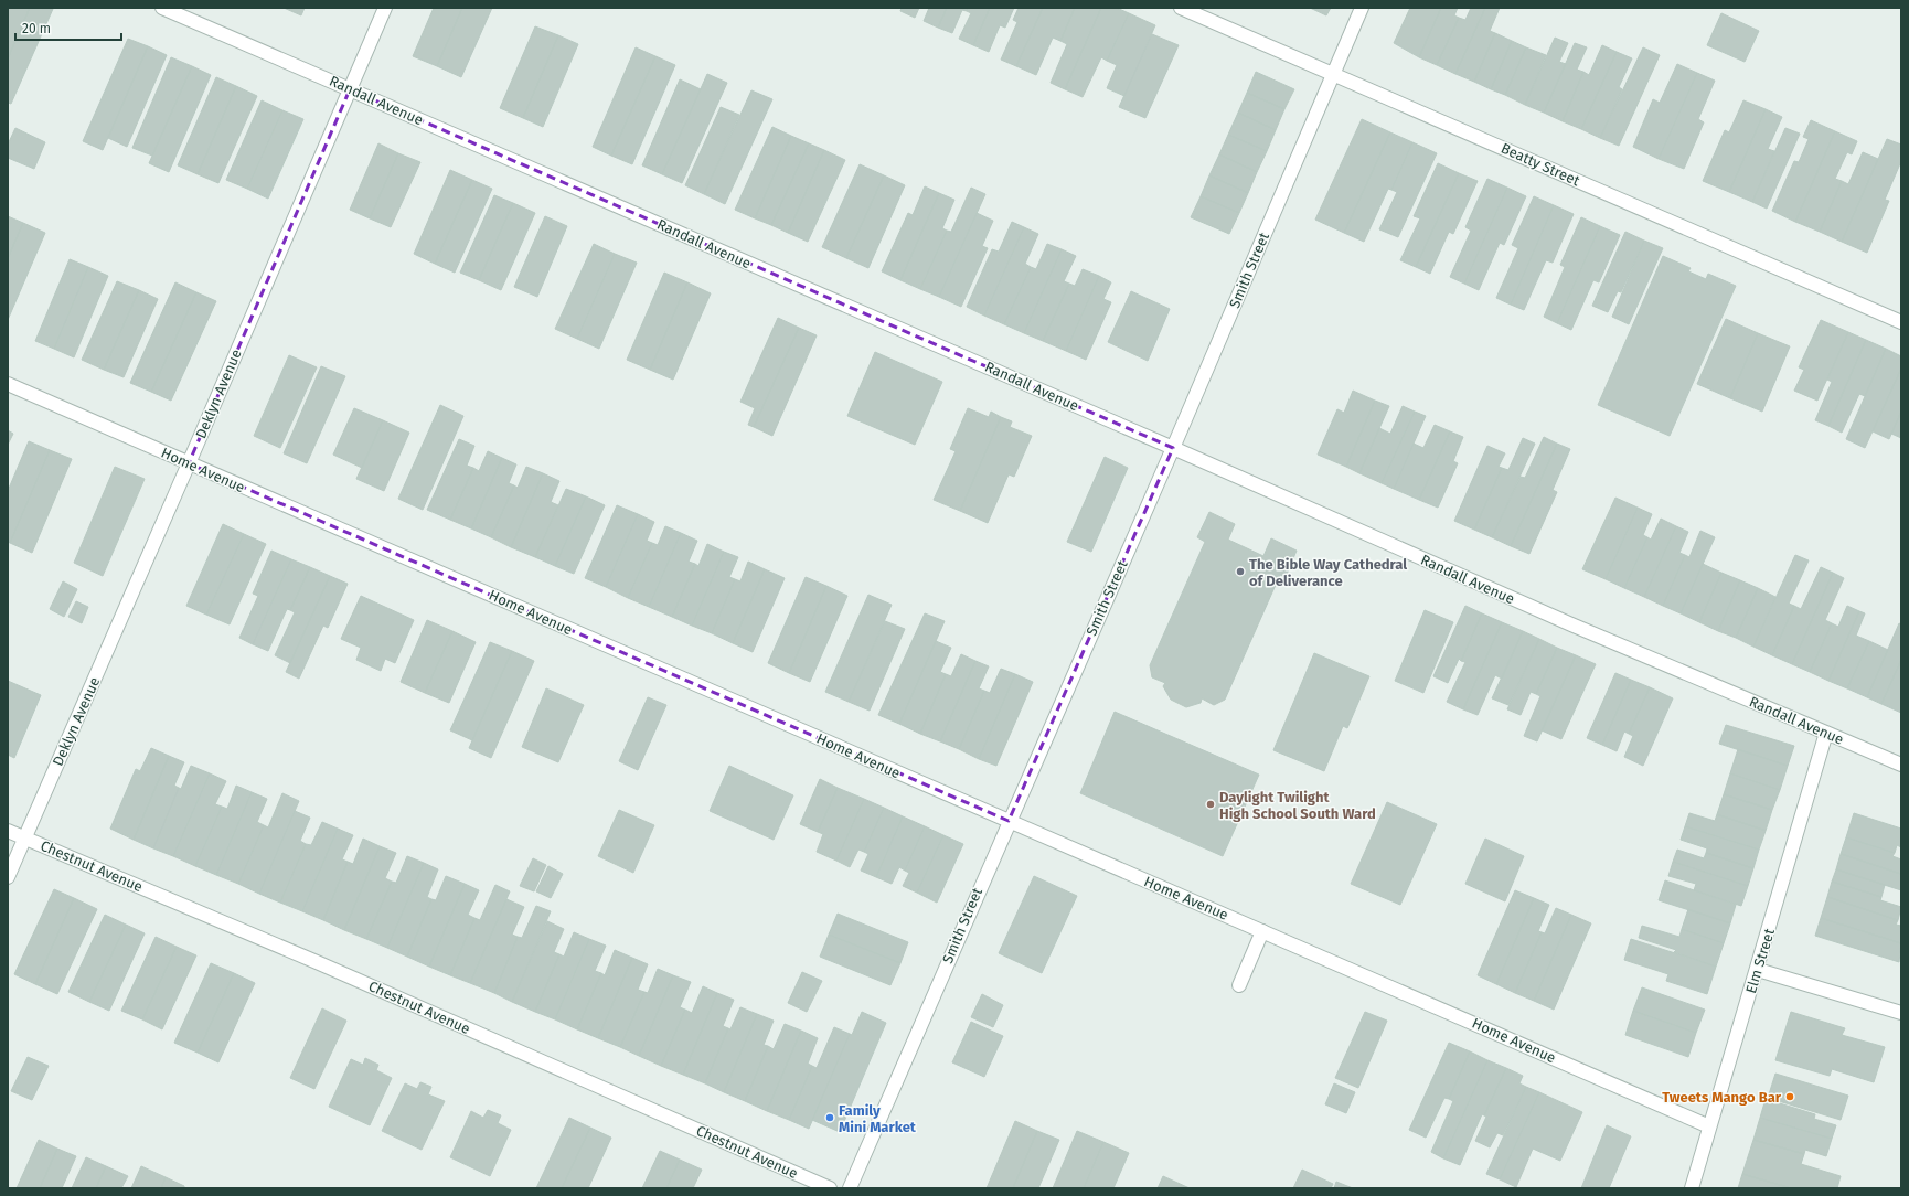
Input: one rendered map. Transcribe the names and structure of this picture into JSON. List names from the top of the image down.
{
  "streets": {
    "street": [
      "Randall Avenue",
      "Beatty Street",
      "Smith Street",
      "Deklyn Avenue",
      "Home Avenue",
      "Chestnut Avenue",
      "Elm Street"
    ]
  },
  "crossings": [
    ["Randall Avenue", "Smith Street"],
    ["Randall Avenue", "Deklyn Avenue"],
    ["Randall Avenue", "Elm Street"],
    ["Beatty Street", "Smith Street"],
    ["Smith Street", "Home Avenue"],
    ["Deklyn Avenue", "Home Avenue"],
    ["Deklyn Avenue", "Chestnut Avenue"],
    ["Home Avenue", "Elm Street"]
  ],
  "places": [
    "The Bible Way Cathedral of Deliverance",
    "Daylight Twilight High School South Ward",
    "Tweets Mango Bar",
    "Family Mini Market"
  ],
  "scale_bar": "20 m"
}
